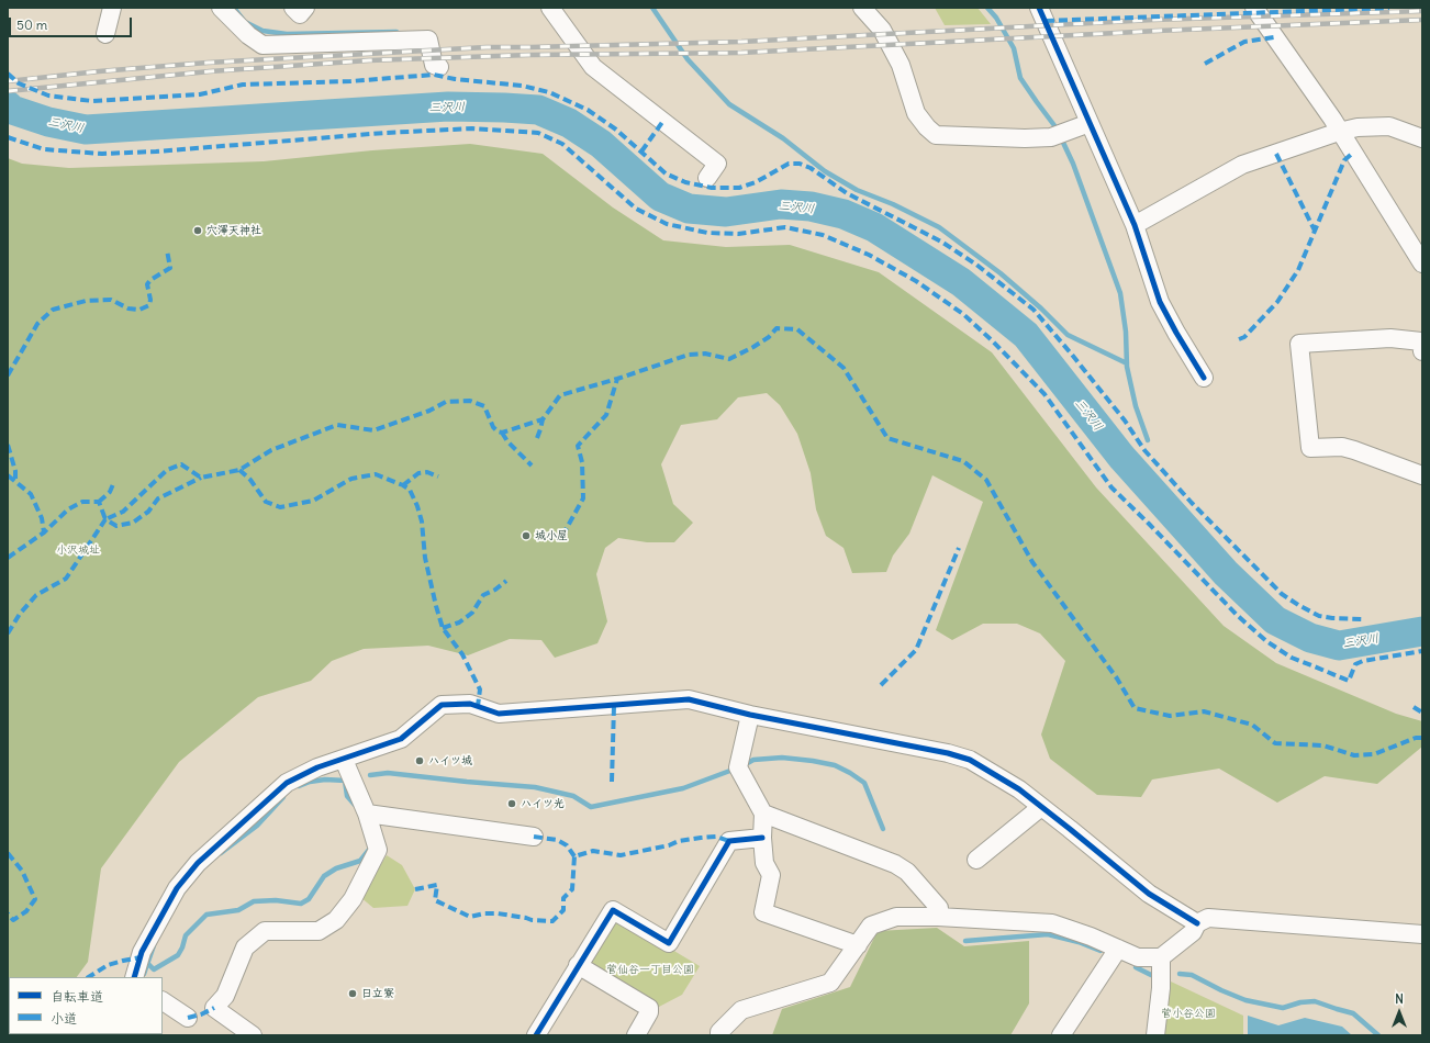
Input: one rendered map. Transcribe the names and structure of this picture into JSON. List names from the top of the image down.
{
  "water": ["三沢川"],
  "parks": ["小沢城址", "菅仙谷一丁目公園", "菅小谷公園"],
  "places": [
    "穴澤天神社",
    "城小屋",
    "ハイツ城",
    "ハイツ光",
    "日立寮"
  ],
  "legend": ["自転車道", "小道"],
  "scale_bar": "50 m",
  "north": "top"
}
